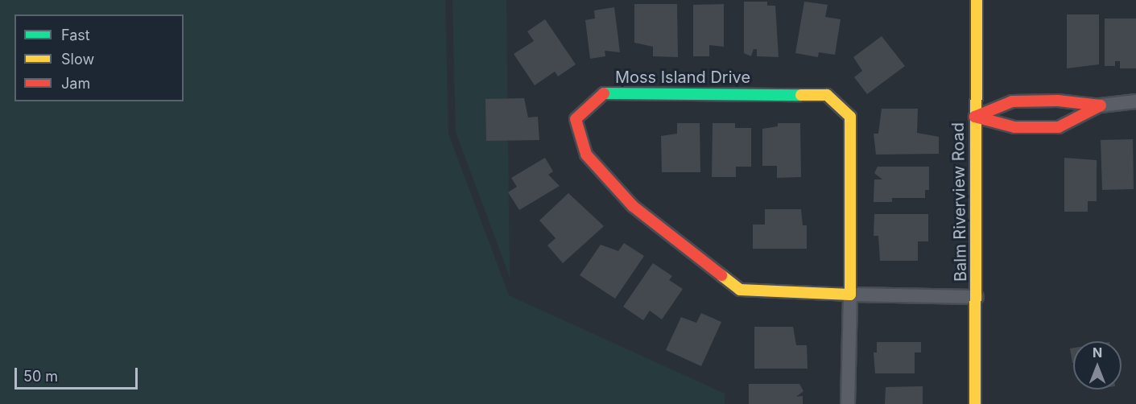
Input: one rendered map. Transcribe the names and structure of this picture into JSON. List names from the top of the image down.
{
  "streets": {
    "street": ["Moss Island Drive", "Balm Riverview Road"]
  },
  "crossings": [
    ["Moss Island Drive", "Balm Riverview Road"]
  ],
  "legend": ["Fast", "Slow", "Jam"],
  "scale_bar": "50 m",
  "north": "top"
}
